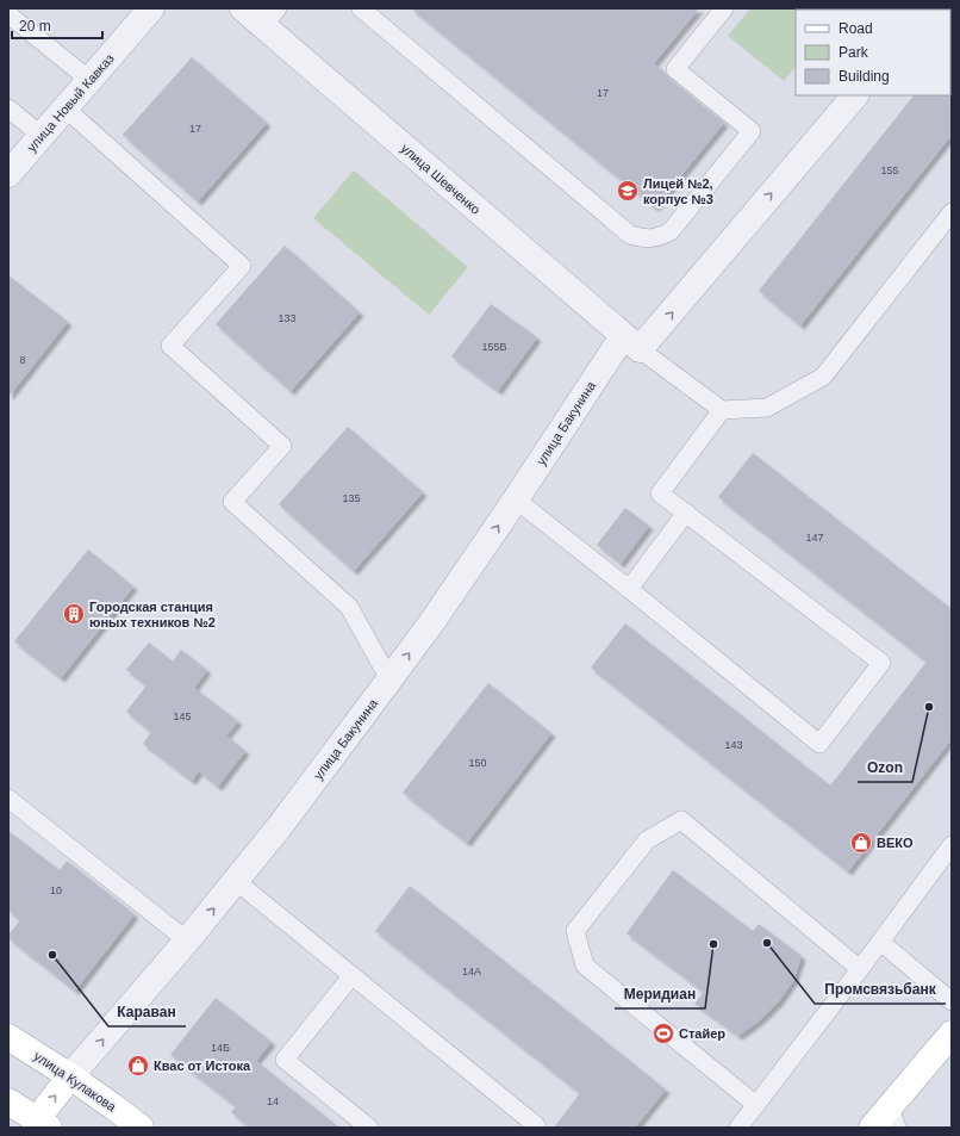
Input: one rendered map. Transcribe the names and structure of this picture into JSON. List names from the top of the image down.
{
  "streets": {
    "main road": ["улица Бакунина", "улица Кулакова"],
    "street": ["улица Новый Кавказ", "улица Шевченко"]
  },
  "crossings": [
    ["улица Шевченко", "улица Бакунина"],
    ["улица Бакунина", "улица Кулакова"]
  ],
  "one_way": ["улица Бакунина"],
  "places": {
    "school or university": ["Лицей №2, корпус №3"],
    "building": ["Городская станция юных техников №2"],
    "other": [
      "Ozon",
      "Промсвязьбанк",
      "Меридиан",
      "Караван"
    ],
    "shop": ["ВЕКО", "Квас от Истока"],
    "sports": ["Стайер"]
  },
  "house_numbers": [
    "17",
    "17",
    "155",
    "133",
    "155В",
    "8",
    "135",
    "147",
    "145",
    "143",
    "150",
    "10",
    "14А",
    "14Б",
    "14"
  ],
  "legend": ["Road", "Park", "Building"],
  "scale_bar": "20 m"
}
